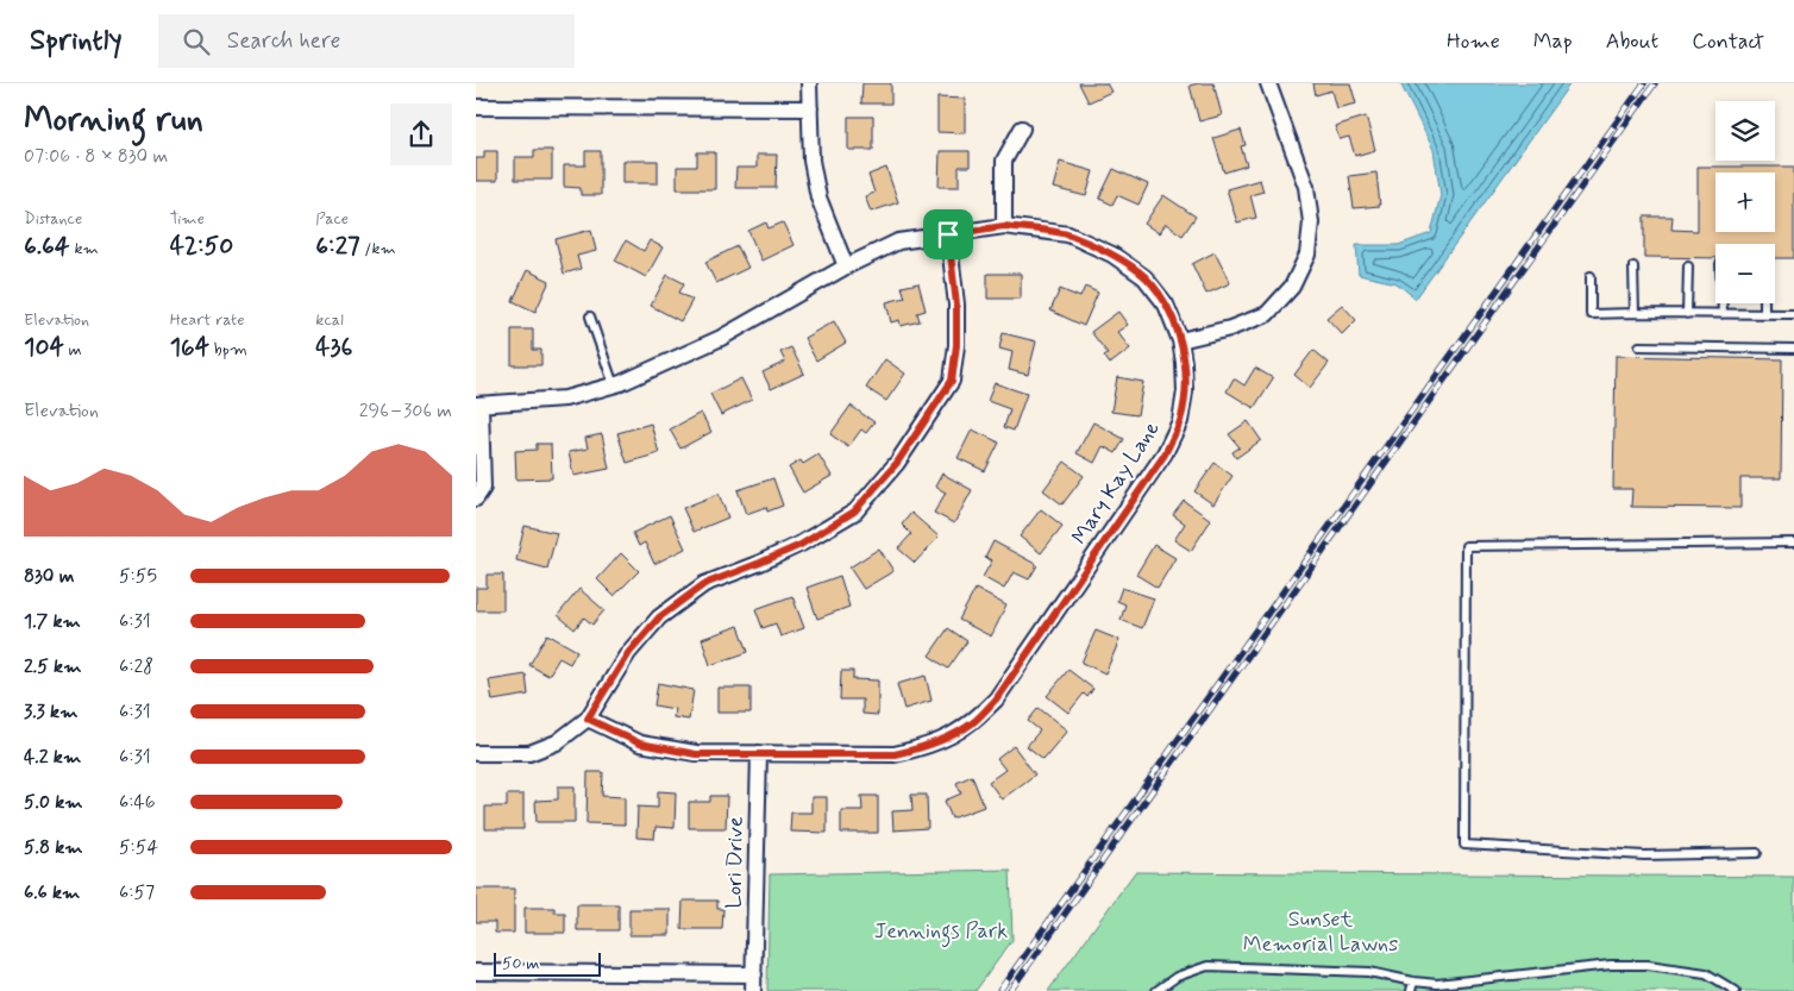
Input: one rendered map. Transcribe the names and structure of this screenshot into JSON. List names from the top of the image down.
{
  "streets": {
    "street": ["Mary Kay Lane", "Lori Drive"]
  },
  "crossings": [
    ["Mary Kay Lane", "Lori Drive"]
  ],
  "parks": ["Sunset Memorial Lawns", "Jennings Park"],
  "scale_bar": "50 m",
  "page": {
    "header": "Sprintly",
    "search": "Search here",
    "nav": [
      "Home",
      "Map",
      "About",
      "Contact"
    ],
    "heading": ["Morning run", "07:06 · 8 × 830 m"],
    "map_buttons": ["+", "−"],
    "stats": [
      ["Distance", "6.64 km"],
      ["Time", "42:50"],
      ["Pace", "6:27 /km"],
      ["Elevation", "104 m"],
      ["Heart rate", "164 bpm"],
      ["kcal", "436"]
    ],
    "chart": ["Elevation", "296–306 m"],
    "list": [
      {
        "name": "830 m",
        "note": "5:55"
      },
      {
        "name": "1.7 km",
        "note": "6:31"
      },
      {
        "name": "2.5 km",
        "note": "6:28"
      },
      {
        "name": "3.3 km",
        "note": "6:31"
      },
      {
        "name": "4.2 km",
        "note": "6:31"
      },
      {
        "name": "5.0 km",
        "note": "6:46"
      },
      {
        "name": "5.8 km",
        "note": "5:54"
      },
      {
        "name": "6.6 km",
        "note": "6:57"
      }
    ],
    "scale": "50 m"
  }
}
